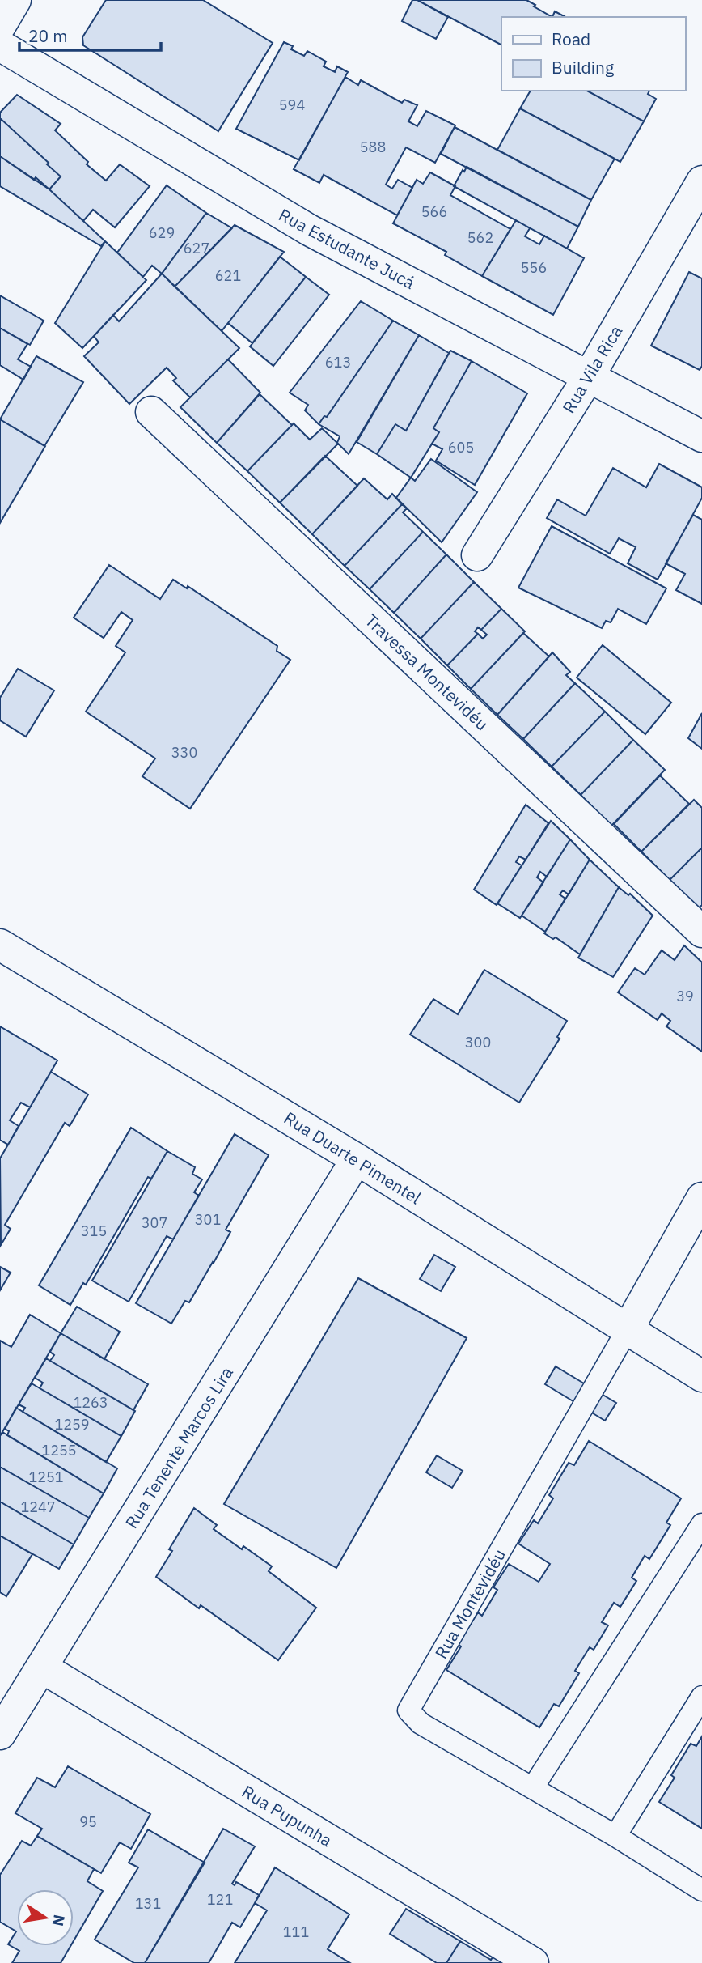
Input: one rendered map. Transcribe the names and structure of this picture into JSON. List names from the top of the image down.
{
  "streets": {
    "street": [
      "Rua Estudante Jucá",
      "Rua Vila Rica",
      "Travessa Montevidéu",
      "Rua Duarte Pimentel",
      "Rua Tenente Marcos Lira",
      "Rua Montevidéu",
      "Rua Pupunha"
    ]
  },
  "crossings": [
    ["Rua Estudante Jucá", "Rua Vila Rica"],
    ["Rua Duarte Pimentel", "Rua Tenente Marcos Lira"],
    ["Rua Duarte Pimentel", "Rua Montevidéu"],
    ["Rua Tenente Marcos Lira", "Rua Pupunha"]
  ],
  "house_numbers": [
    "594",
    "588",
    "566",
    "629",
    "562",
    "627",
    "556",
    "621",
    "613",
    "605",
    "330",
    "39",
    "300",
    "301",
    "307",
    "315",
    "1263",
    "1259",
    "1255",
    "1251",
    "1247",
    "95",
    "121",
    "131",
    "111"
  ],
  "legend": ["Road", "Building"],
  "scale_bar": "20 m",
  "north": "right"
}
